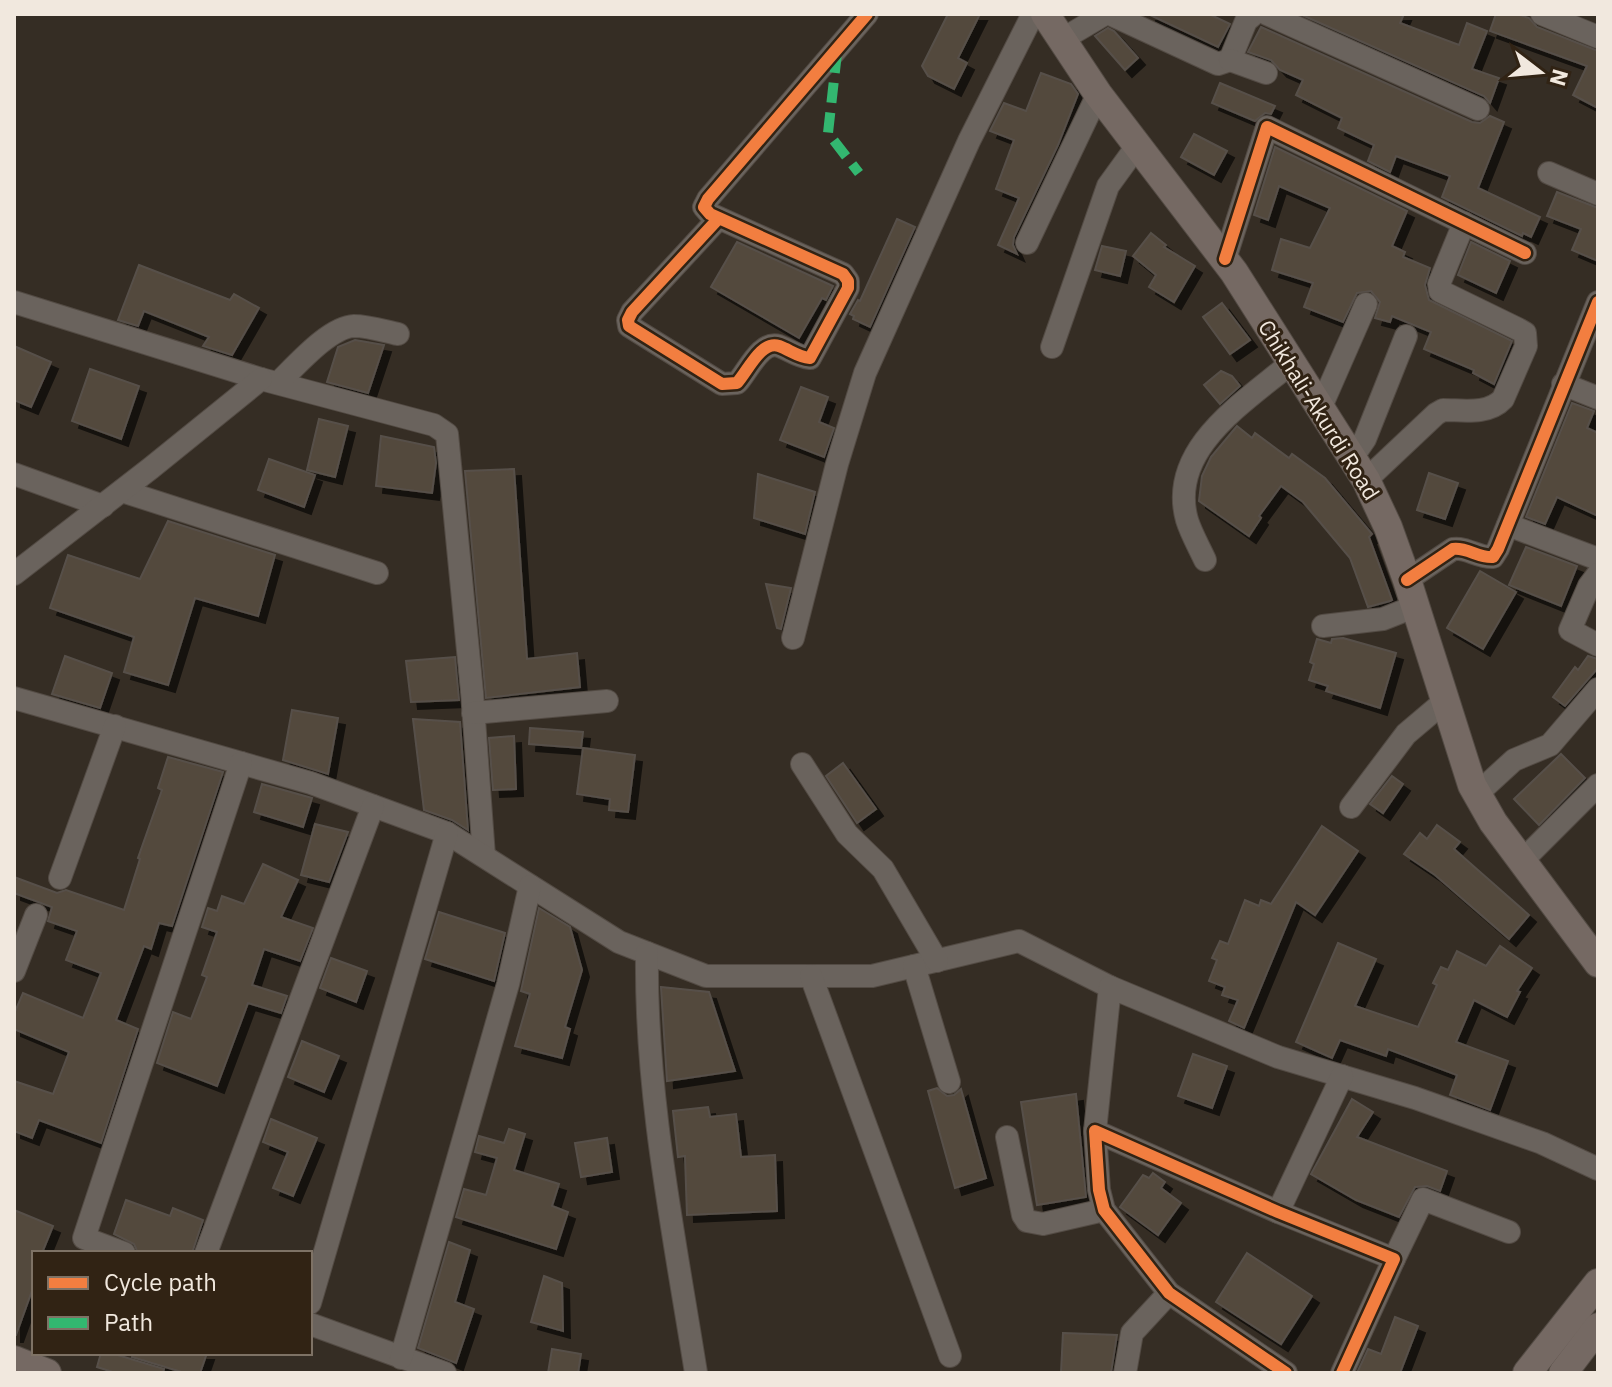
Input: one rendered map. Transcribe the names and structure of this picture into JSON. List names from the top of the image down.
{
  "streets": {
    "main road": ["Chikhali-Akurdi Road"]
  },
  "legend": ["Cycle path", "Path"],
  "north": "right"
}
